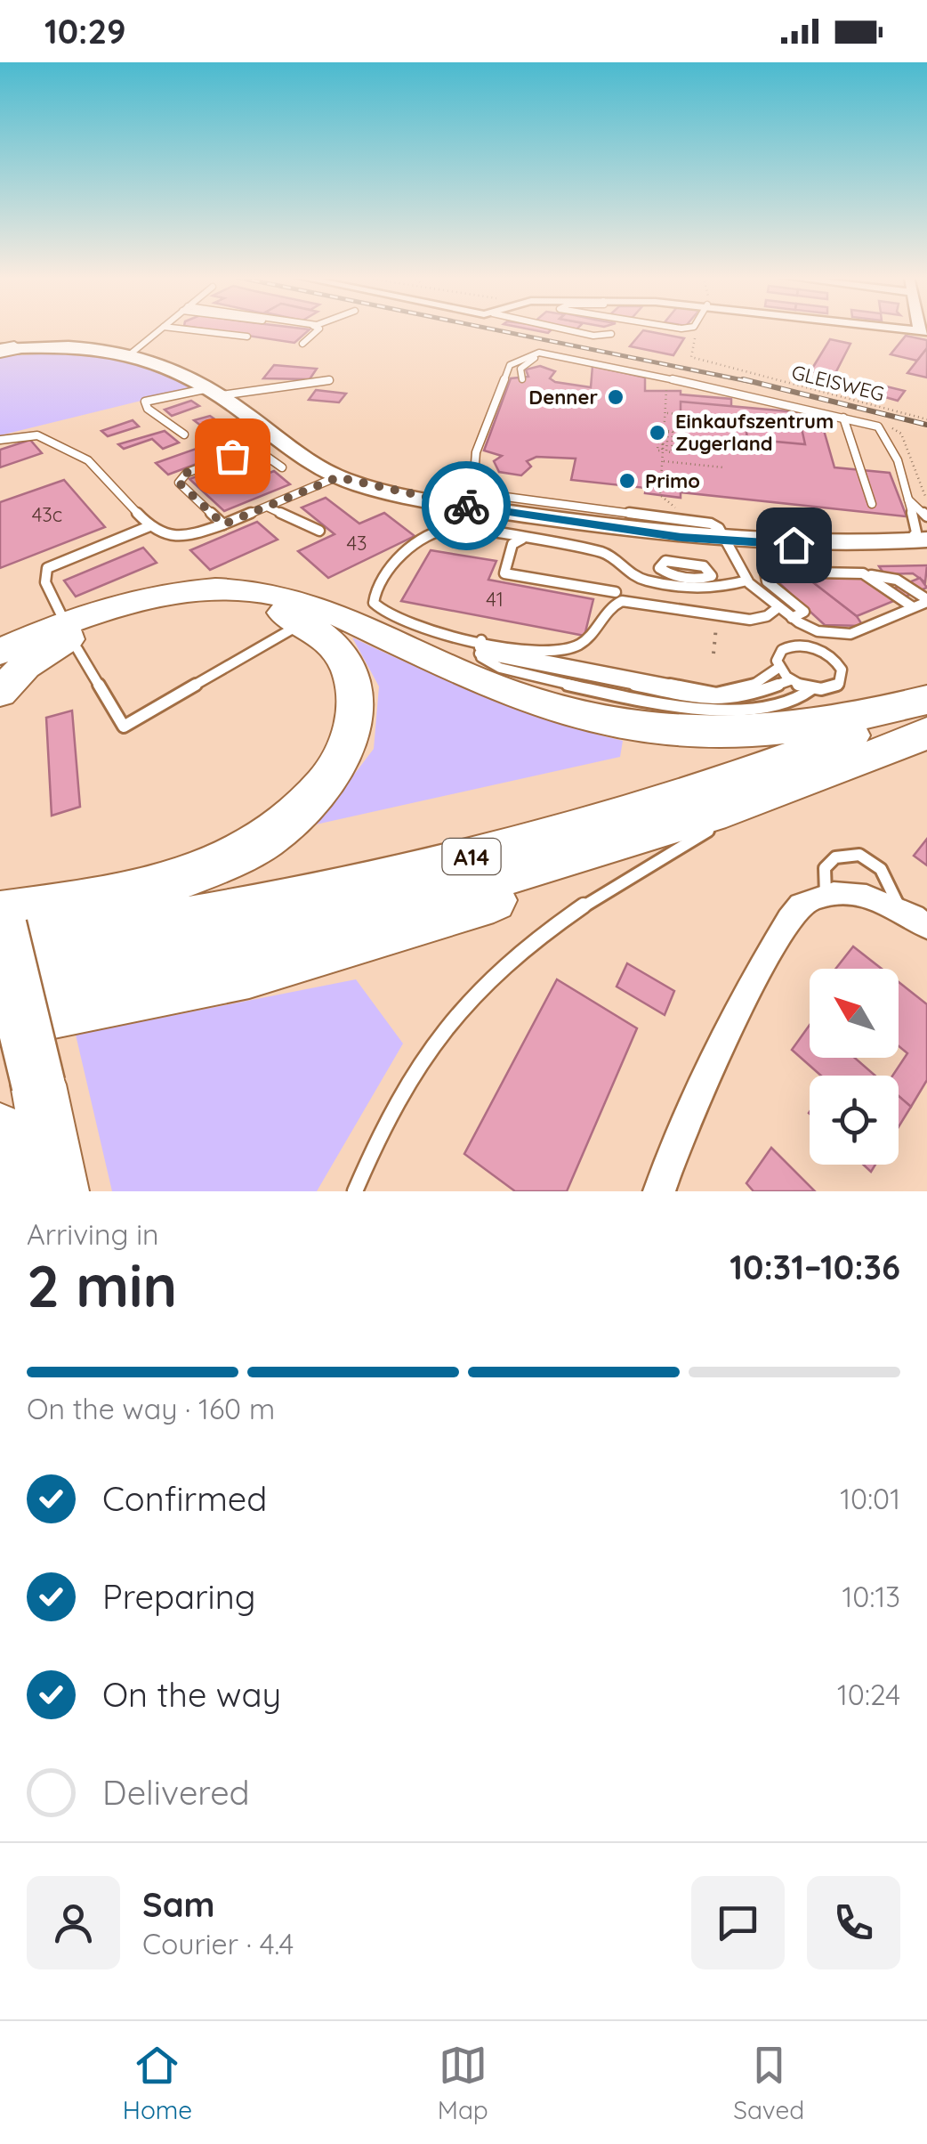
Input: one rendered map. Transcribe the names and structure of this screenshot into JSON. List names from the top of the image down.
{
  "streets": {
    "highway": ["A14"],
    "path": ["GLEISWEG"]
  },
  "places": ["Denner", "Einkaufszentrum Zugerland", "Primo"],
  "house_numbers": ["43c", "43", "41"],
  "north": "top left",
  "page": {
    "status": "10:29",
    "heading": ["2 min", "Arriving in", "10:31–10:36"],
    "panel": ["Sam", "Courier · 4.4"],
    "bar": "On the way · 160 m",
    "list": [
      ["Confirmed", "10:01"],
      ["Preparing", "10:13"],
      ["On the way", "10:24"],
      "Delivered"
    ],
    "tabs": ["Home", "Map", "Saved"]
  }
}
